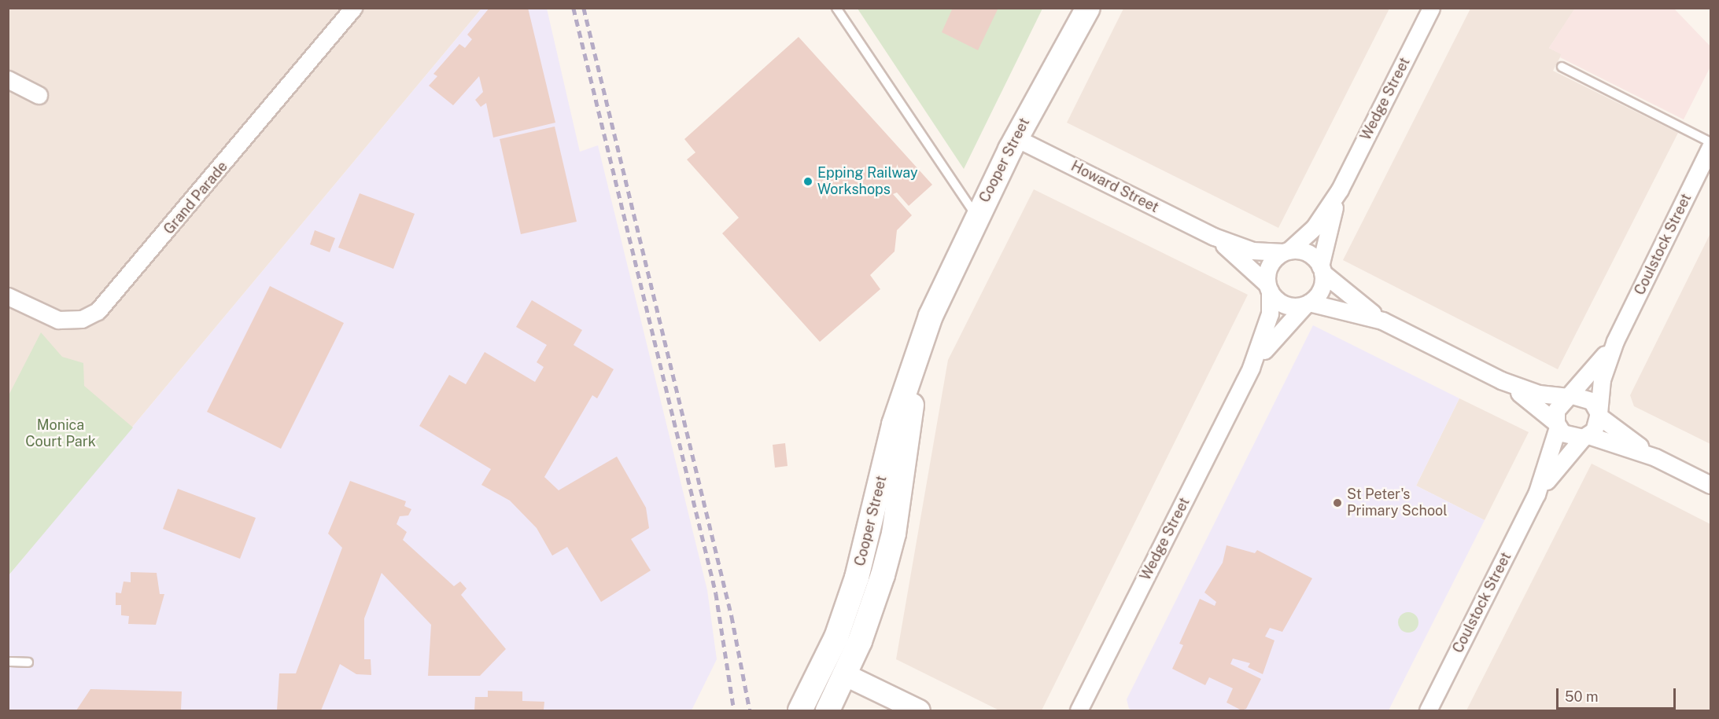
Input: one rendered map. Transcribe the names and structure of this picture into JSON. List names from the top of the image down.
{
  "streets": {
    "main road": ["Cooper Street"],
    "street": [
      "Wedge Street",
      "Howard Street",
      "Grand Parade",
      "Coulstock Street"
    ]
  },
  "crossings": [
    ["Wedge Street", "Howard Street"],
    ["Cooper Street", "Howard Street"]
  ],
  "parks": ["Monica Court Park"],
  "places": ["Epping Railway Workshops", "St Peter's Primary School"],
  "scale_bar": "50 m"
}
